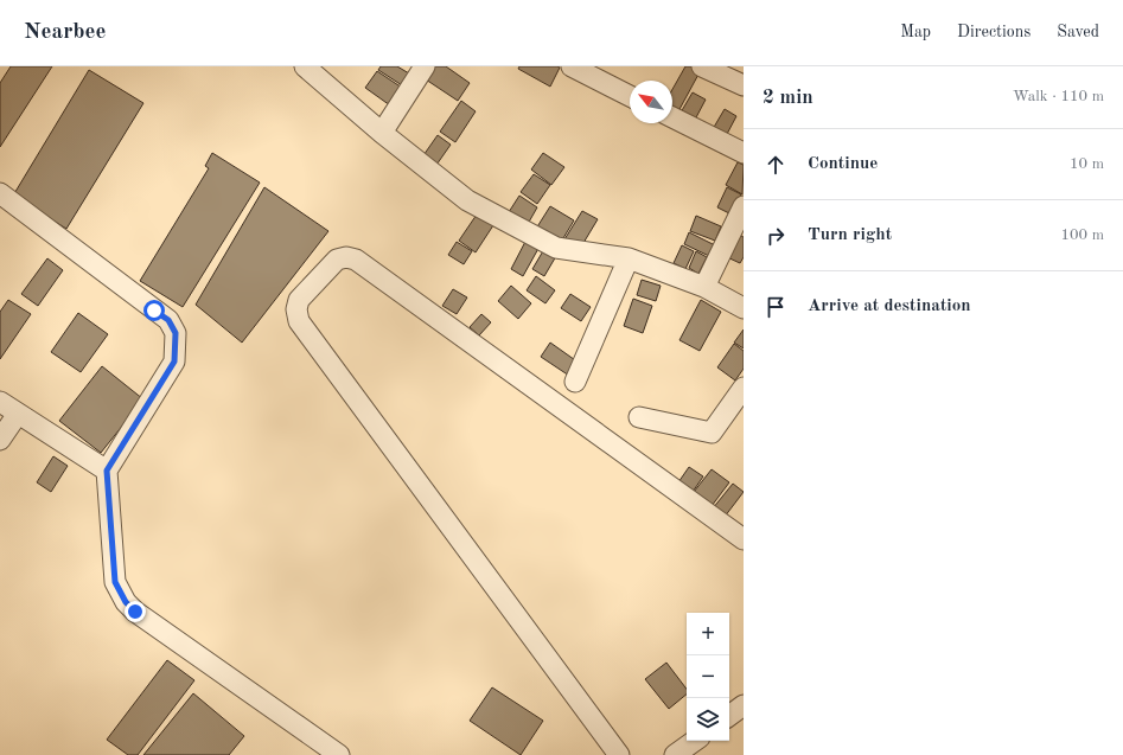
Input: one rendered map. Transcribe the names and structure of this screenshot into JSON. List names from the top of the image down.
{
  "north": "top left",
  "page": {
    "header": "Nearbee",
    "nav": ["Map", "Directions", "Saved"],
    "heading": ["2 min", "Walk · 110 m"],
    "list": [
      ["Continue", "10 m"],
      ["Turn right", "100 m"],
      "Arrive at destination"
    ],
    "map_buttons": ["+", "−"]
  }
}
